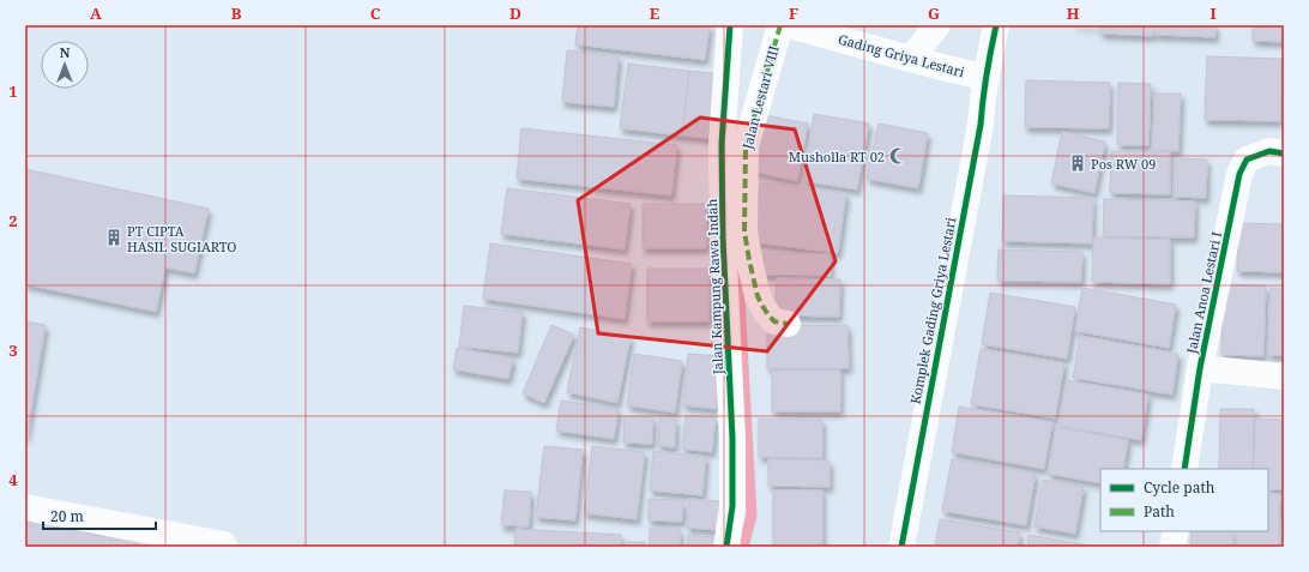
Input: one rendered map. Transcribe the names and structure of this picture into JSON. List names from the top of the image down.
{
  "streets": {
    "street": [
      "Gading Griya Lestari",
      "Jalan Lestari VIII",
      "Jalan Kampung Rawa Indah",
      "Jalan Anoa Lestari I",
      "Komplek Gading Griya Lestari"
    ]
  },
  "crossings": [
    ["Gading Griya Lestari", "Komplek Gading Griya Lestari"]
  ],
  "places": {
    "mosque": ["Musholla RT 02"],
    "building": ["Pos RW 09", "PT CIPTA HASIL SUGIARTO"]
  },
  "legend": ["Cycle path", "Path"],
  "scale_bar": "20 m",
  "north": "top",
  "grid": {
    "columns": [
      "A",
      "B",
      "C",
      "D",
      "E",
      "F",
      "G",
      "H",
      "I"
    ],
    "rows": [
      "1",
      "2",
      "3",
      "4"
    ]
  }
}
